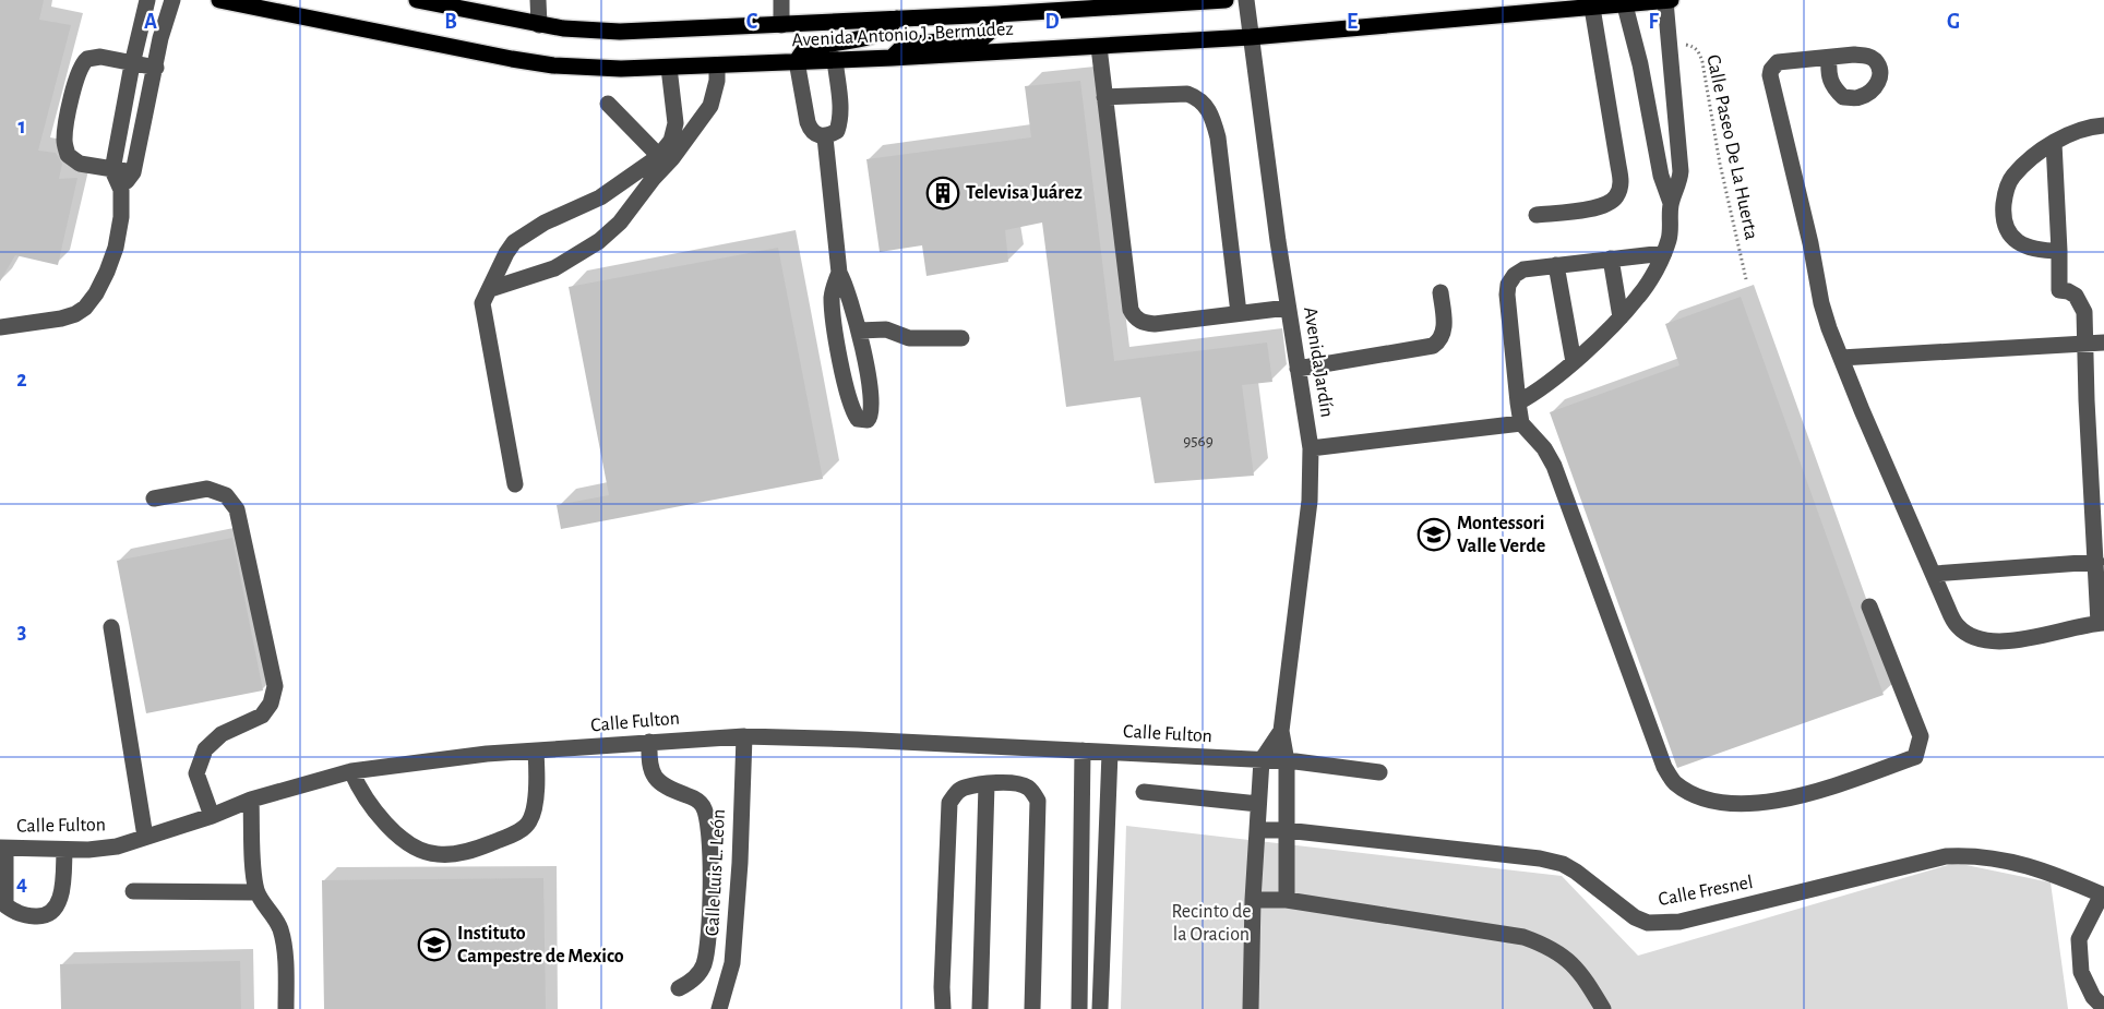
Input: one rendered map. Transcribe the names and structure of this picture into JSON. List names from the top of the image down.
{
  "streets": {
    "main road": ["Avenida Antonio J. Bermúdez"],
    "street": [
      "Avenida Jardín",
      "Calle Fulton",
      "Calle Luis L. León",
      "Calle Fresnel"
    ],
    "path": ["Calle Paseo De La Huerta"]
  },
  "crossings": [
    ["Avenida Antonio J. Bermúdez", "Avenida Jardín"],
    ["Avenida Jardín", "Calle Fulton"],
    ["Calle Fulton", "Calle Luis L. León"]
  ],
  "parks": ["Recinto de la Oracion"],
  "places": {
    "building": ["Televisa Juárez"],
    "school or university": ["Montessori Valle Verde", "Instituto Campestre de Mexico"]
  },
  "house_numbers": ["9569"],
  "grid": {
    "columns": [
      "A",
      "B",
      "C",
      "D",
      "E",
      "F",
      "G"
    ],
    "rows": [
      "1",
      "2",
      "3",
      "4"
    ]
  }
}
